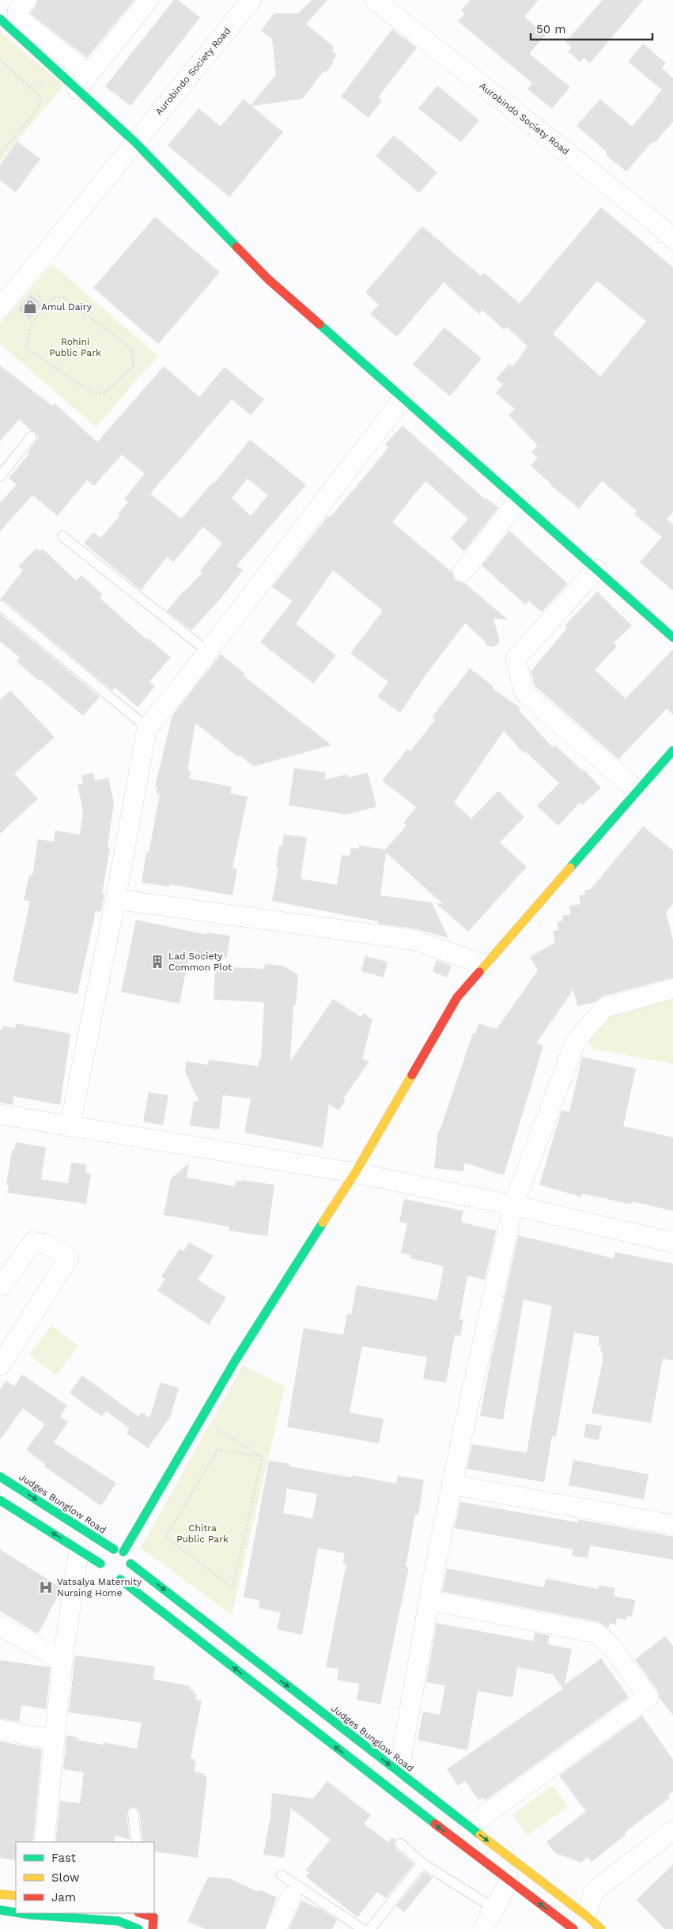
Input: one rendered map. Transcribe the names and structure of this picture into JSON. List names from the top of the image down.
{
  "streets": {
    "street": ["Aurobindo Society Road", "Judges Bunglow Road"]
  },
  "parks": ["Rohini Public Park", "Chitra Public Park"],
  "places": {
    "shop": ["Amul Dairy"],
    "building": ["Lad Society Common Plot"],
    "hospital": ["Vatsalya Maternity Nursing Home"]
  },
  "legend": ["Fast", "Slow", "Jam"],
  "scale_bar": "50 m"
}
